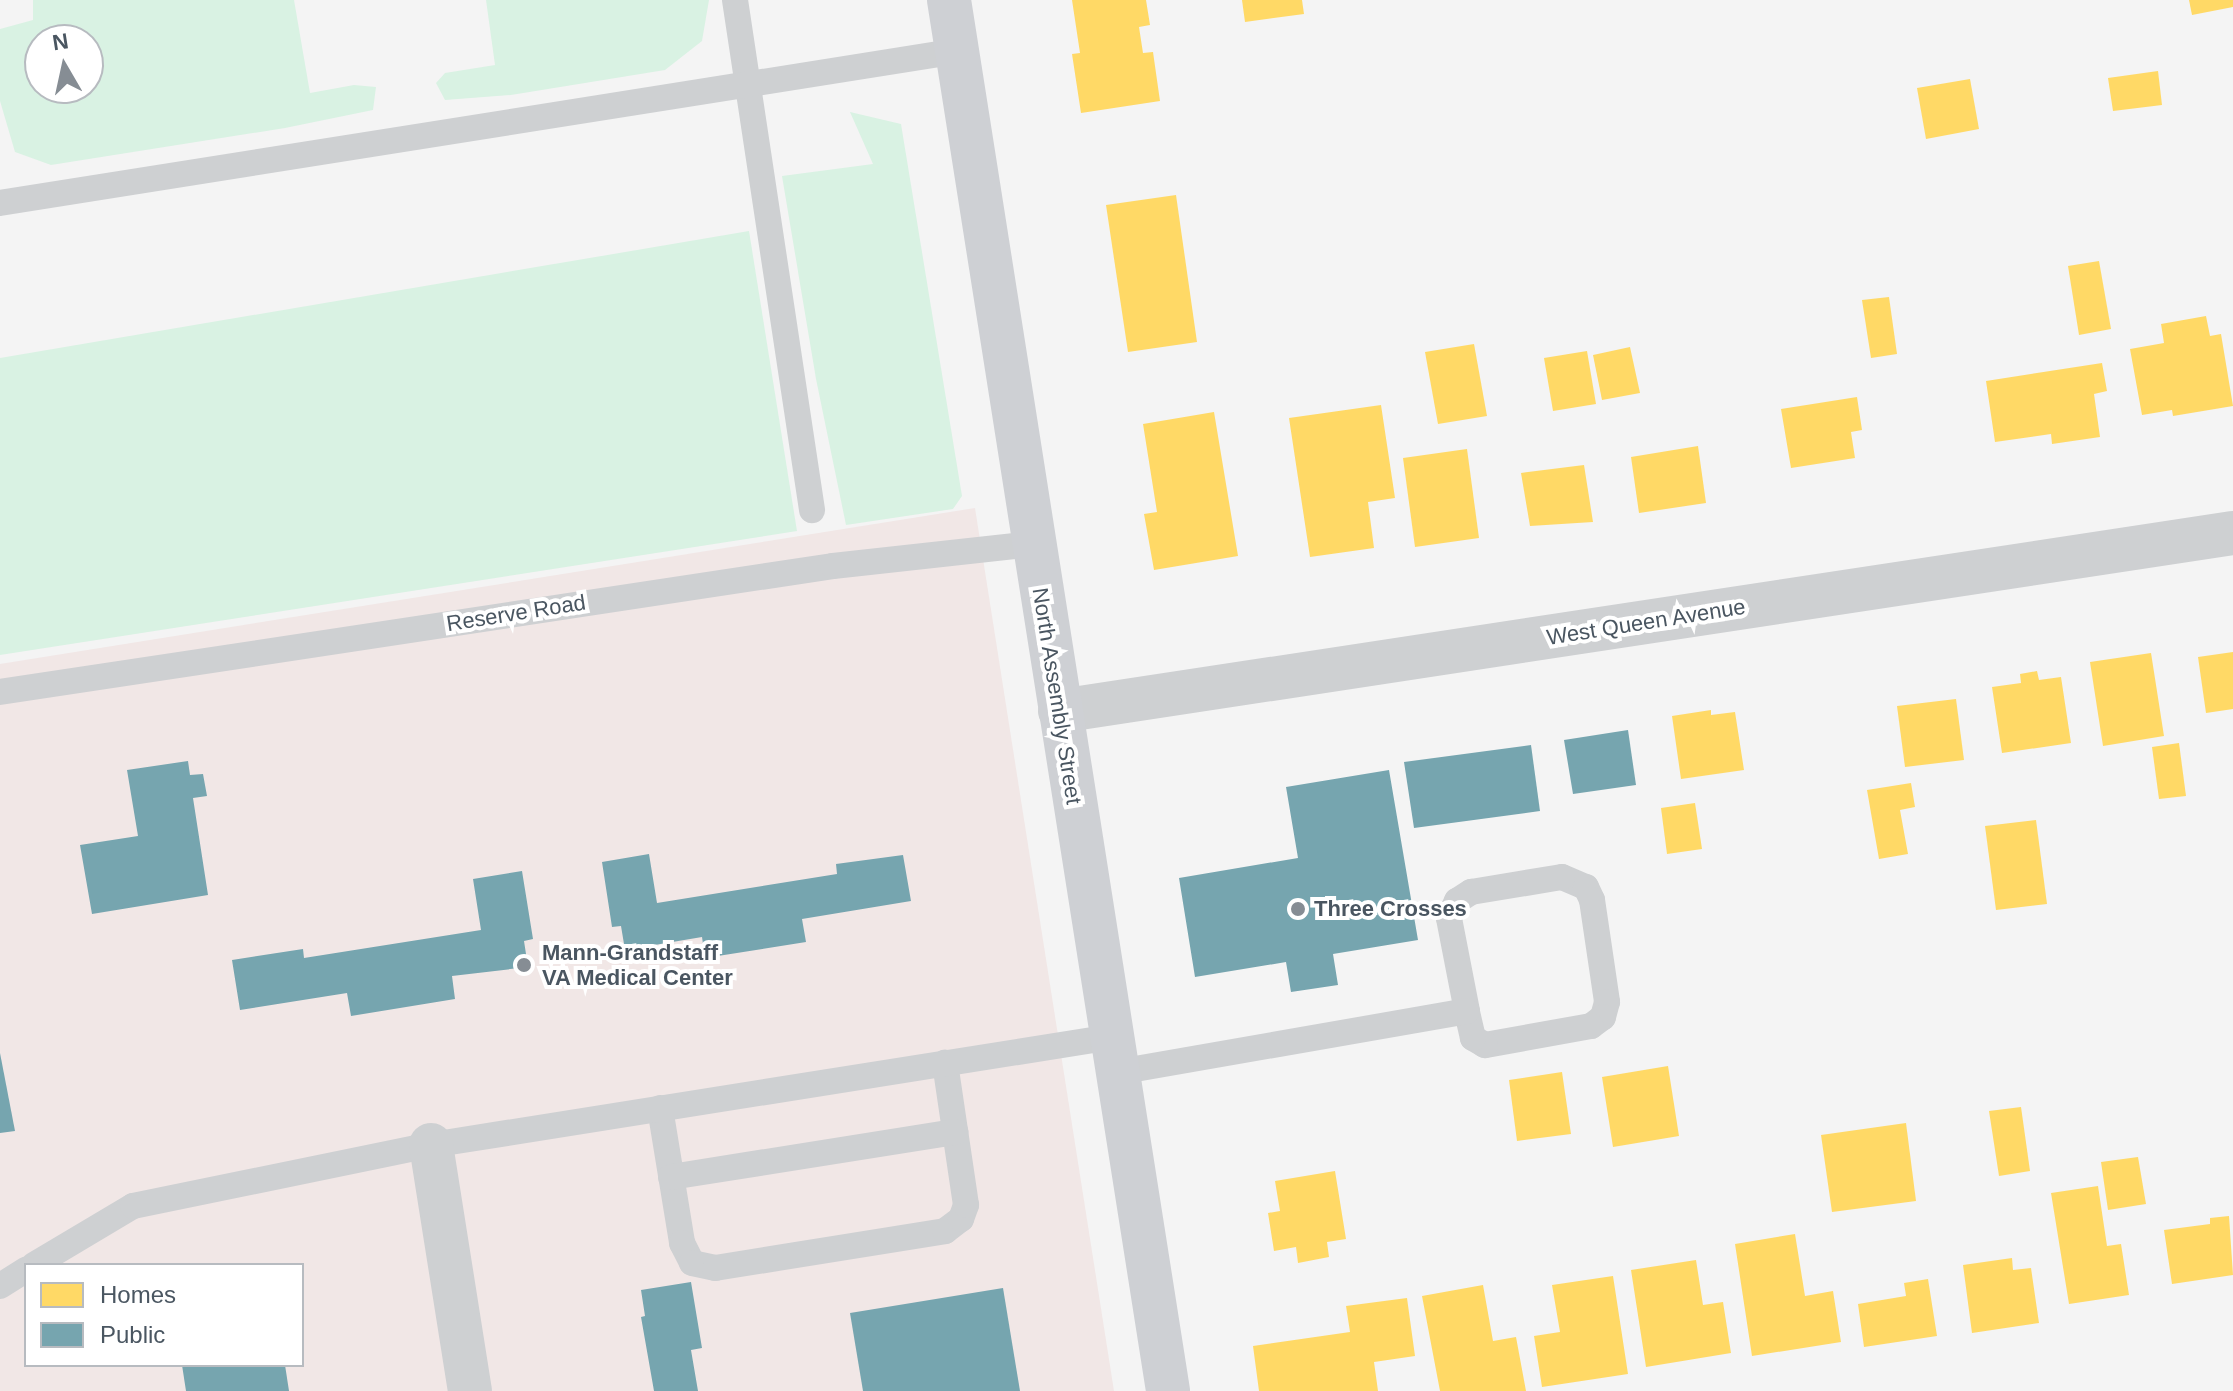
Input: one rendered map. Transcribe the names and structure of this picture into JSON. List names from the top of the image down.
{
  "streets": {
    "main road": ["North Assembly Street"],
    "street": ["West Queen Avenue"],
    "lane": ["Reserve Road"]
  },
  "crossings": [
    ["Reserve Road", "North Assembly Street"],
    ["West Queen Avenue", "North Assembly Street"]
  ],
  "places": ["Three Crosses", "Mann-Grandstaff VA Medical Center"],
  "legend": ["Homes", "Public"],
  "north": "top"
}
